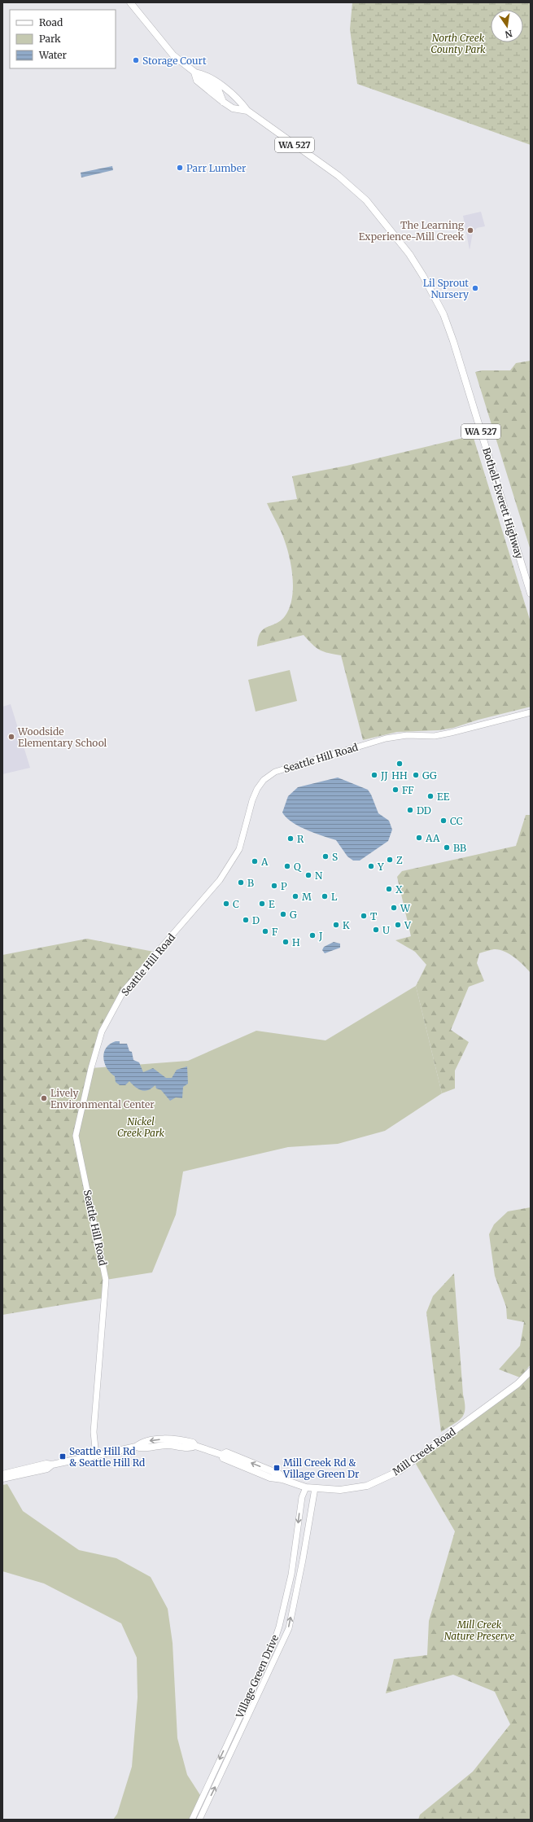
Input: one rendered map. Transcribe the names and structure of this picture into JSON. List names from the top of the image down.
{
  "streets": {
    "main road": ["WA 527", "Bothell-Everett Highway", "Mill Creek Road"],
    "street": ["Seattle Hill Road", "Village Green Drive"]
  },
  "crossings": [
    ["Seattle Hill Road", "Mill Creek Road"],
    ["Mill Creek Road", "Village Green Drive"]
  ],
  "parks": ["North Creek County Park", "Nickel Creek Park", "Mill Creek Nature Preserve"],
  "places": {
    "other": [
      "Storage Court",
      "Parr Lumber",
      "The Learning Experience-Mill Creek",
      "Lil Sprout Nursery",
      "Woodside Elementary School",
      "HH",
      "JJ",
      "GG",
      "FF",
      "EE",
      "DD",
      "CC",
      "AA",
      "R",
      "BB",
      "S",
      "Z",
      "A",
      "Q",
      "Y",
      "N",
      "B",
      "P",
      "X",
      "M",
      "L",
      "C",
      "E",
      "W",
      "G",
      "T",
      "D",
      "K",
      "V",
      "U",
      "F",
      "J",
      "H",
      "Lively Environmental Center"
    ],
    "transit": ["Seattle Hill Rd & Seattle Hill Rd", "Mill Creek Rd & Village Green Dr"]
  },
  "legend": ["Road", "Park", "Water"],
  "north": "bottom"
}
